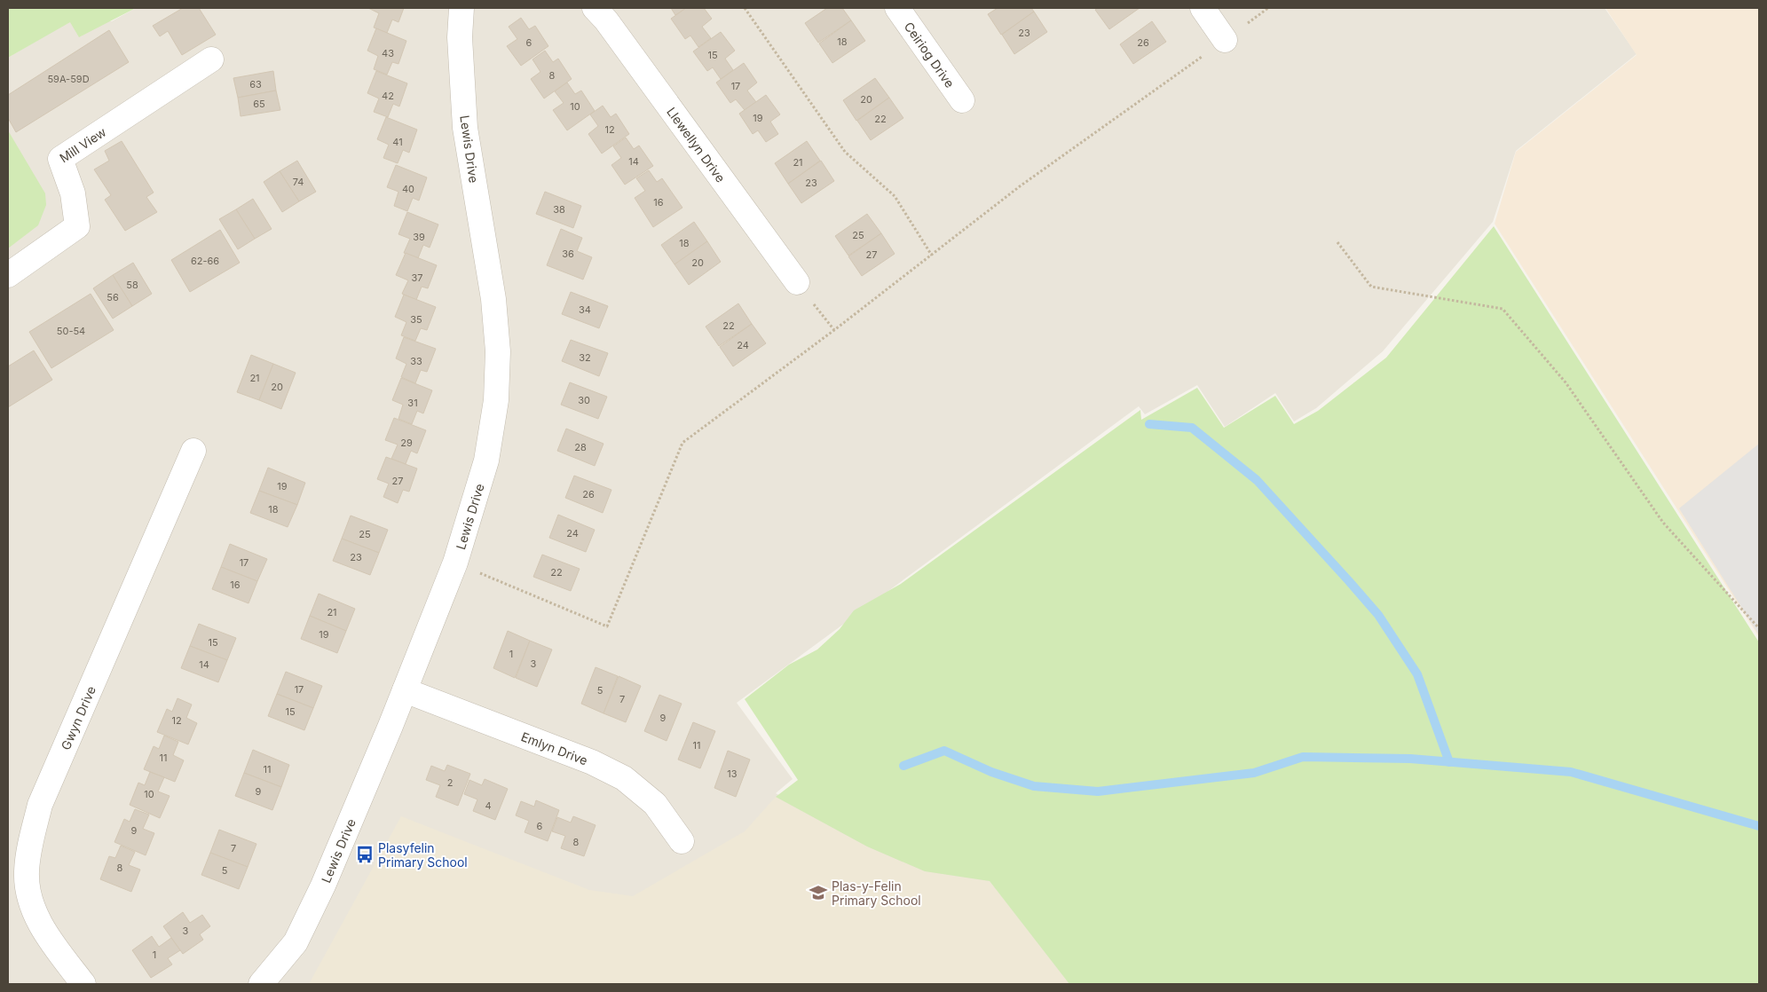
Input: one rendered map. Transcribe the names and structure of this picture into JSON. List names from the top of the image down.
{
  "streets": {
    "street": [
      "Ceiriog Drive",
      "Llewellyn Drive",
      "Mill View",
      "Lewis Drive",
      "Gwyn Drive",
      "Emlyn Drive"
    ]
  },
  "crossings": [
    ["Lewis Drive", "Emlyn Drive"]
  ],
  "places": {
    "bus stop": ["Plasyfelin Primary School"],
    "school or university": ["Plas-y-Felin Primary School"]
  },
  "house_numbers": [
    "23",
    "18",
    "6",
    "26",
    "43",
    "15",
    "8",
    "59A-59D",
    "63",
    "17",
    "42",
    "20",
    "65",
    "10",
    "19",
    "22",
    "12",
    "41",
    "14",
    "21",
    "74",
    "23",
    "40",
    "16",
    "38",
    "25",
    "39",
    "18",
    "36",
    "27",
    "62-66",
    "20",
    "37",
    "58",
    "56",
    "34",
    "35",
    "22",
    "50-54",
    "24",
    "32",
    "33",
    "21",
    "20",
    "30",
    "31",
    "29",
    "28",
    "27",
    "19",
    "26",
    "18",
    "24",
    "25",
    "23",
    "17",
    "22",
    "16",
    "21",
    "19",
    "15",
    "1",
    "3",
    "14",
    "17",
    "5",
    "7",
    "15",
    "9",
    "12",
    "11",
    "11",
    "11",
    "13",
    "2",
    "9",
    "10",
    "4",
    "6",
    "9",
    "8",
    "7",
    "8",
    "5",
    "3",
    "1"
  ]
}
